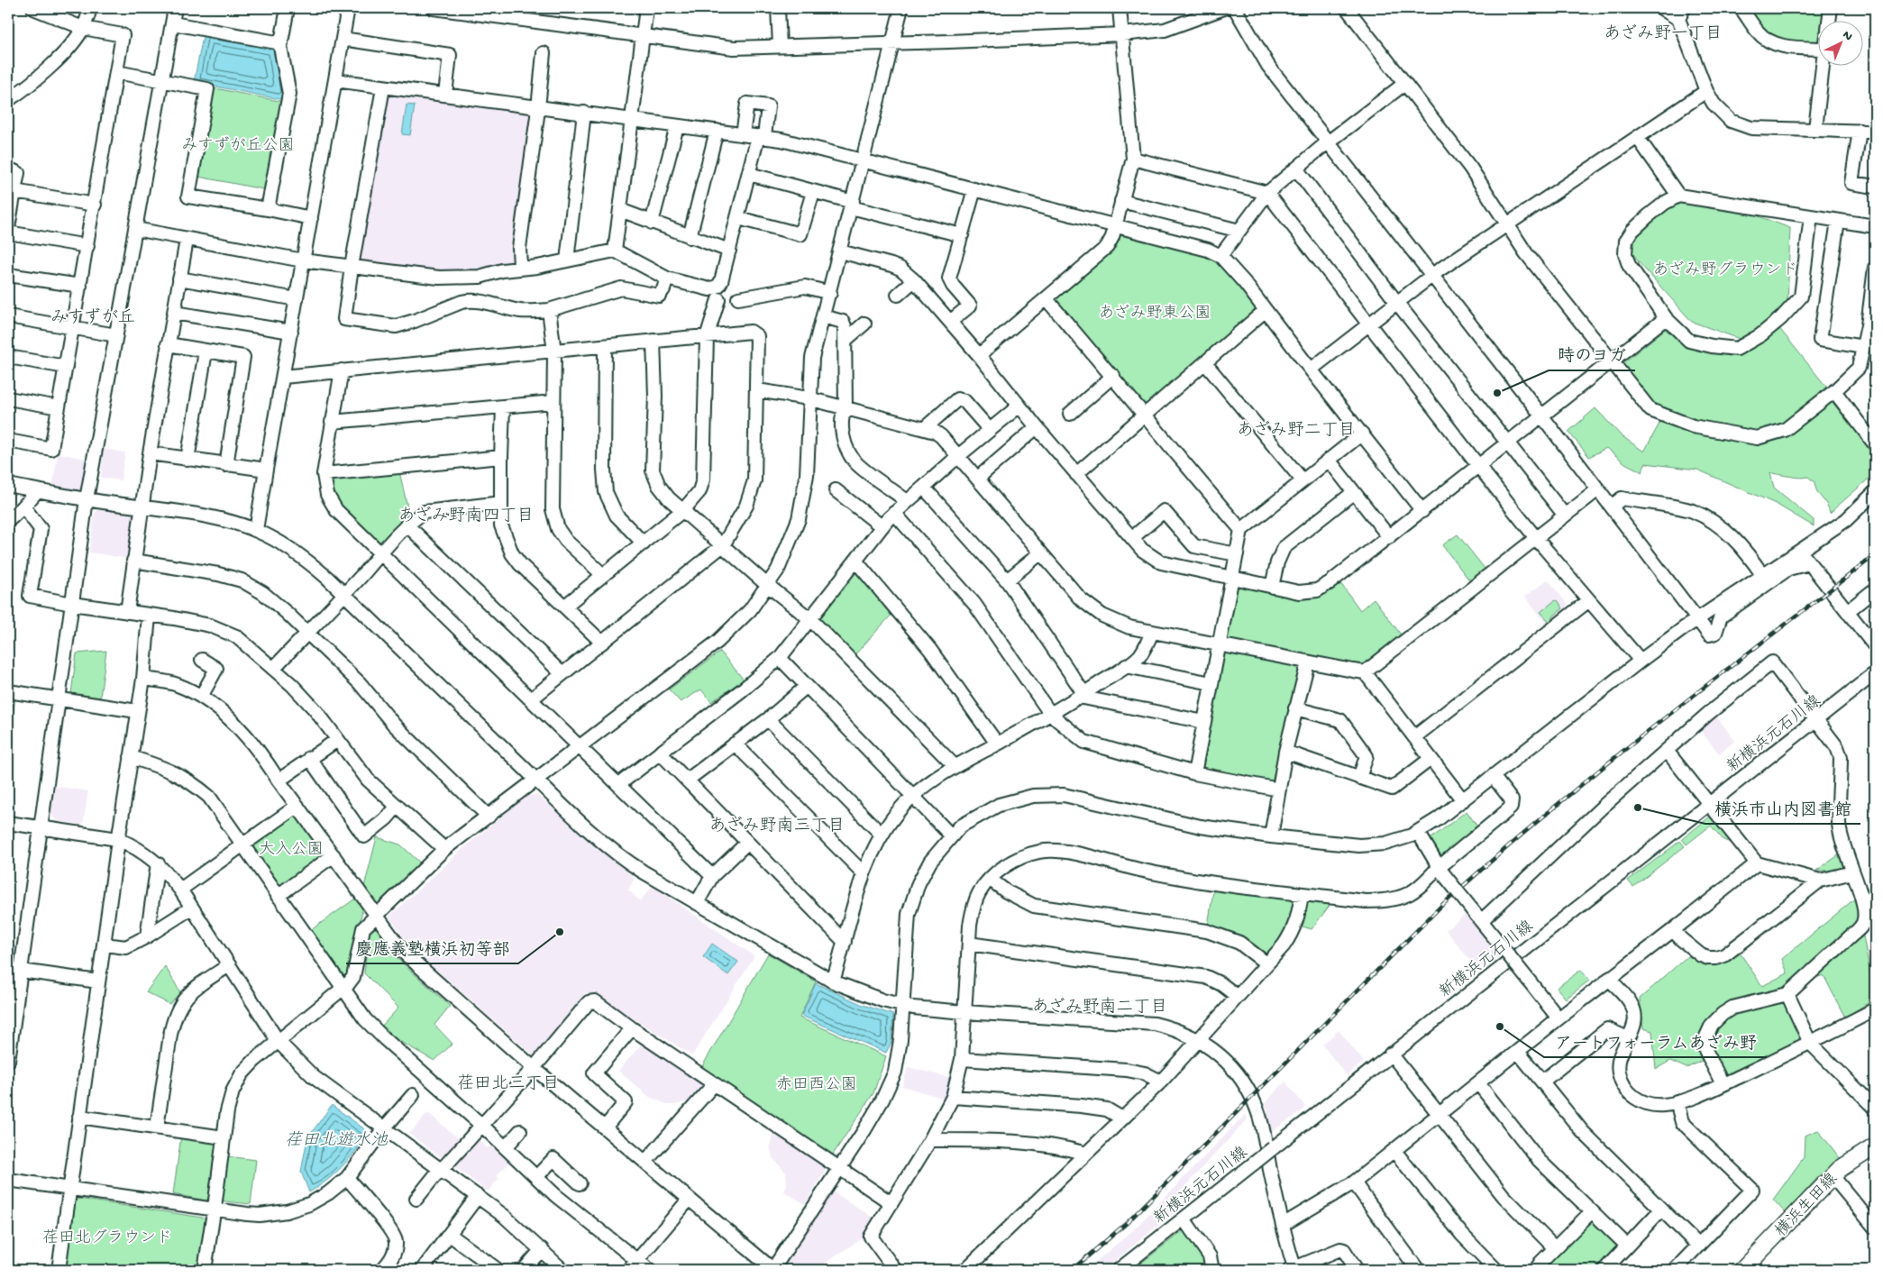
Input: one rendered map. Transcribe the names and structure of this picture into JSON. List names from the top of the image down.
{
  "streets": {
    "main road": ["横浜生田線"],
    "street": ["新横浜元石川線"]
  },
  "districts": [
    "あざみ野一丁目",
    "みすずが丘",
    "あざみ野二丁目",
    "あざみ野南四丁目",
    "あざみ野南三丁目",
    "あざみ野南二丁目",
    "荏田北三丁目"
  ],
  "water": ["荏田北遊水池"],
  "parks": [
    "みすずが丘公園",
    "あざみ野グラウンド",
    "あざみ野東公園",
    "大入公園",
    "赤田西公園",
    "荏田北グラウンド"
  ],
  "places": [
    "時のヨガ",
    "横浜市山内図書館",
    "慶應義塾横浜初等部",
    "アートフォーラムあざみ野"
  ],
  "north": "top right"
}
